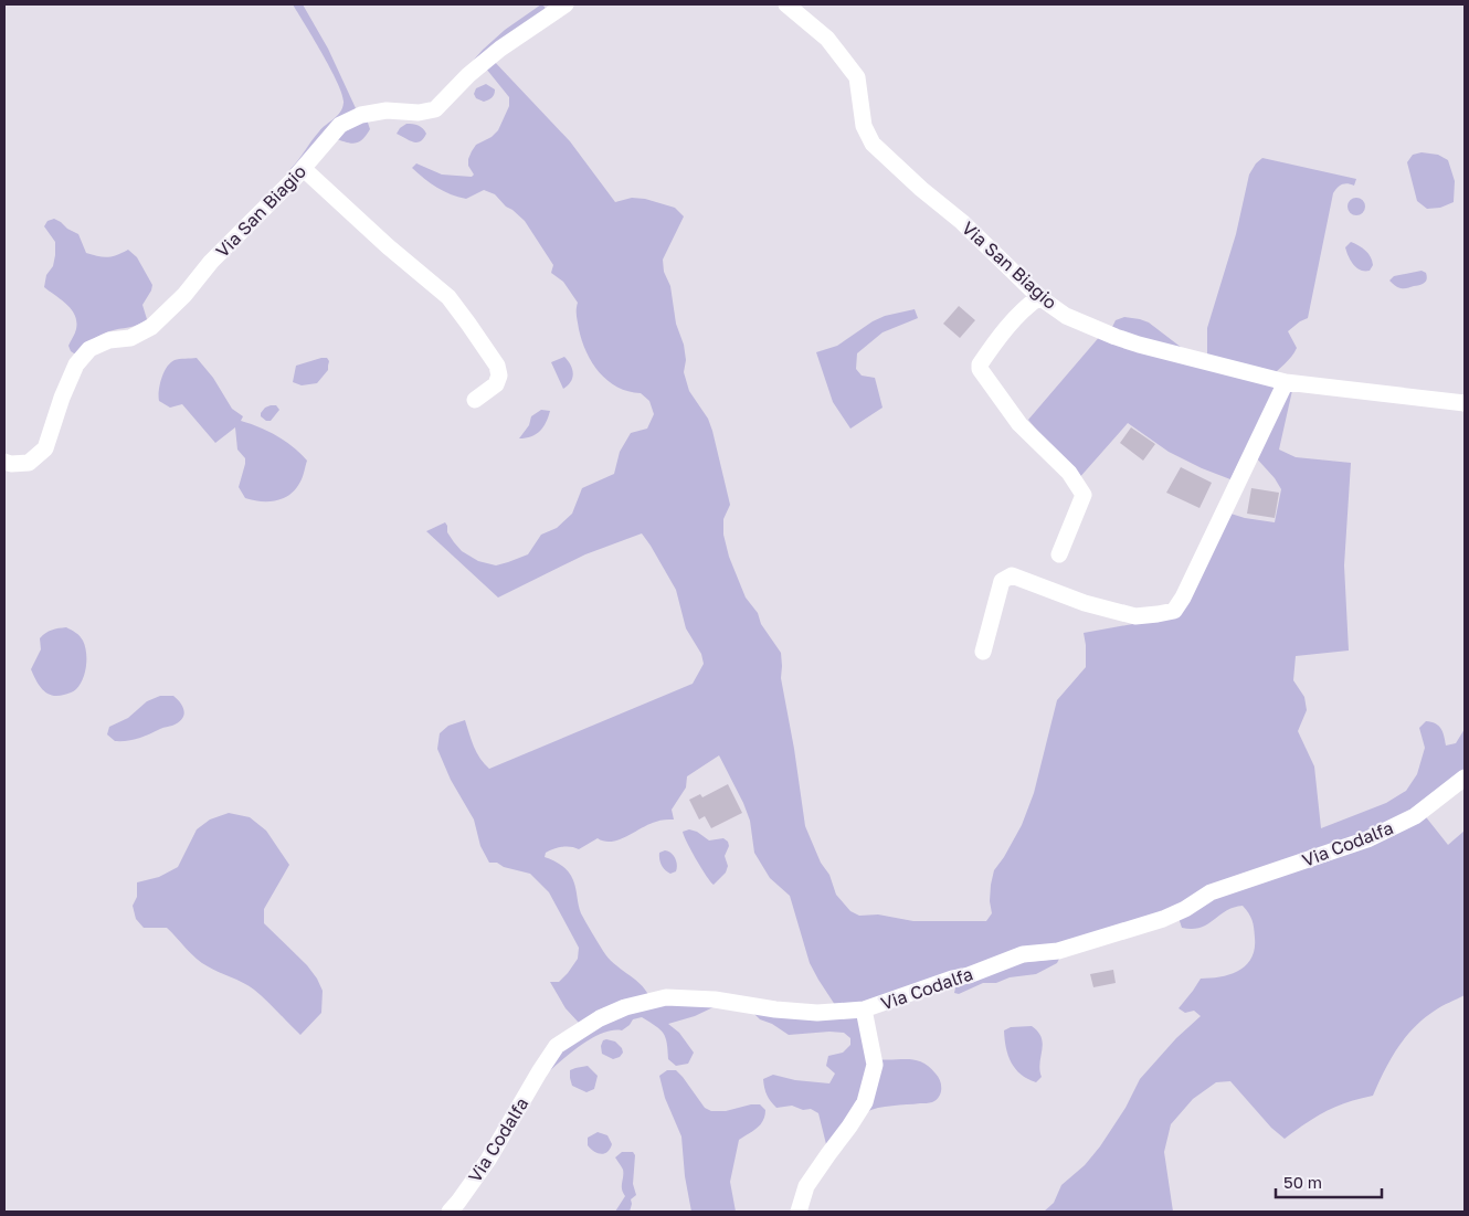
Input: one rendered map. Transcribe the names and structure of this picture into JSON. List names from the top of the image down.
{
  "streets": {
    "street": ["Via San Biagio", "Via Codalfa"]
  },
  "scale_bar": "50 m"
}
